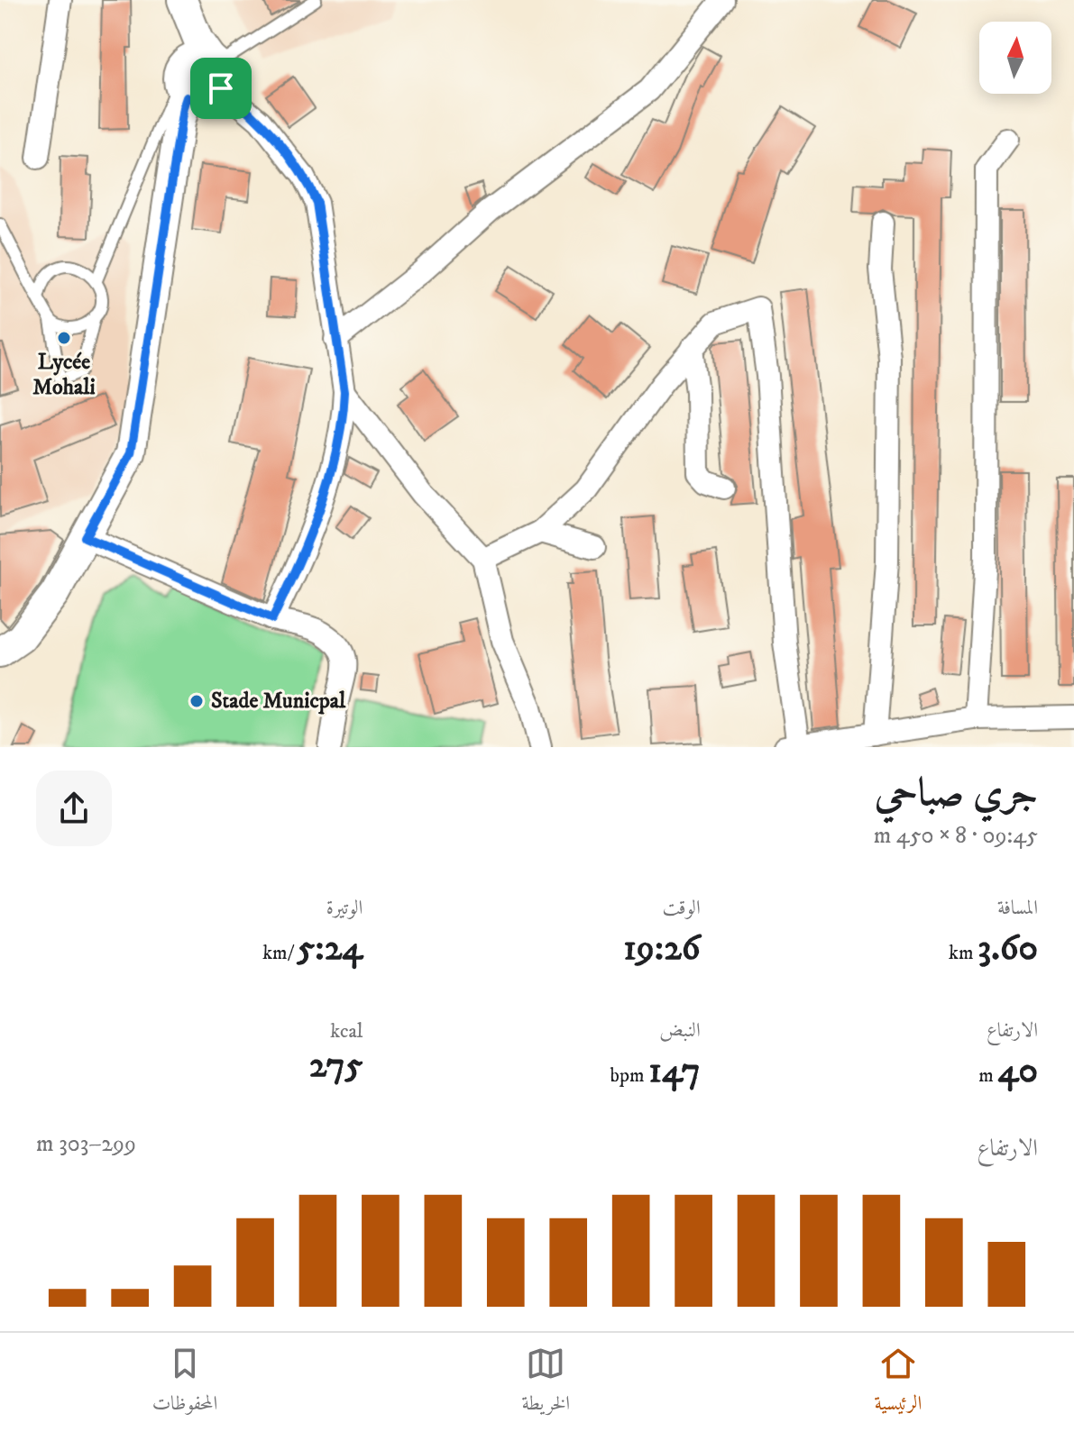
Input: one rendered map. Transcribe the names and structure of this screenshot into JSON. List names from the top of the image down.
{
  "places": ["Lycée Mohali", "Stade Municpal"],
  "north": "top",
  "page": {
    "heading": ["جري صباحي", "09:45 · 8 × 450 m"],
    "stats": [
      ["المسافة", "3.60 km"],
      ["الوقت", "19:26"],
      ["الوتيرة", "5:24 /km"],
      ["الارتفاع", "40 m"],
      ["النبض", "147 bpm"],
      ["kcal", "275"]
    ],
    "chart": ["الارتفاع", "299–303 m"],
    "tabs": ["الرئيسية", "الخريطة", "المحفوظات"]
  }
}
